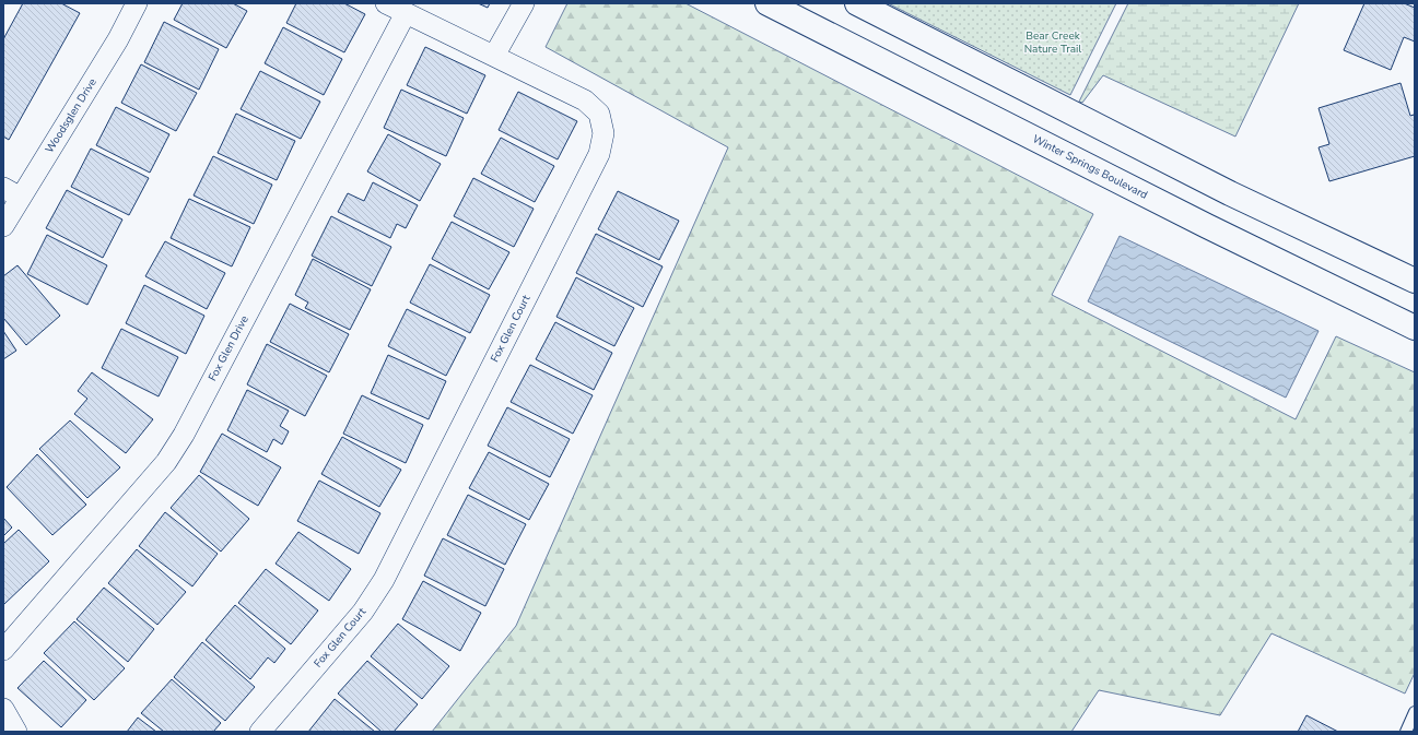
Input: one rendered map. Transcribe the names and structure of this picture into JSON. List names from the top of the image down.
{
  "streets": {
    "street": [
      "Woodsglen Drive",
      "Winter Springs Boulevard",
      "Fox Glen Court",
      "Fox Glen Drive"
    ]
  },
  "crossings": [
    ["Fox Glen Court", "Fox Glen Drive"]
  ],
  "parks": ["Bear Creek Nature Trail"]
}
